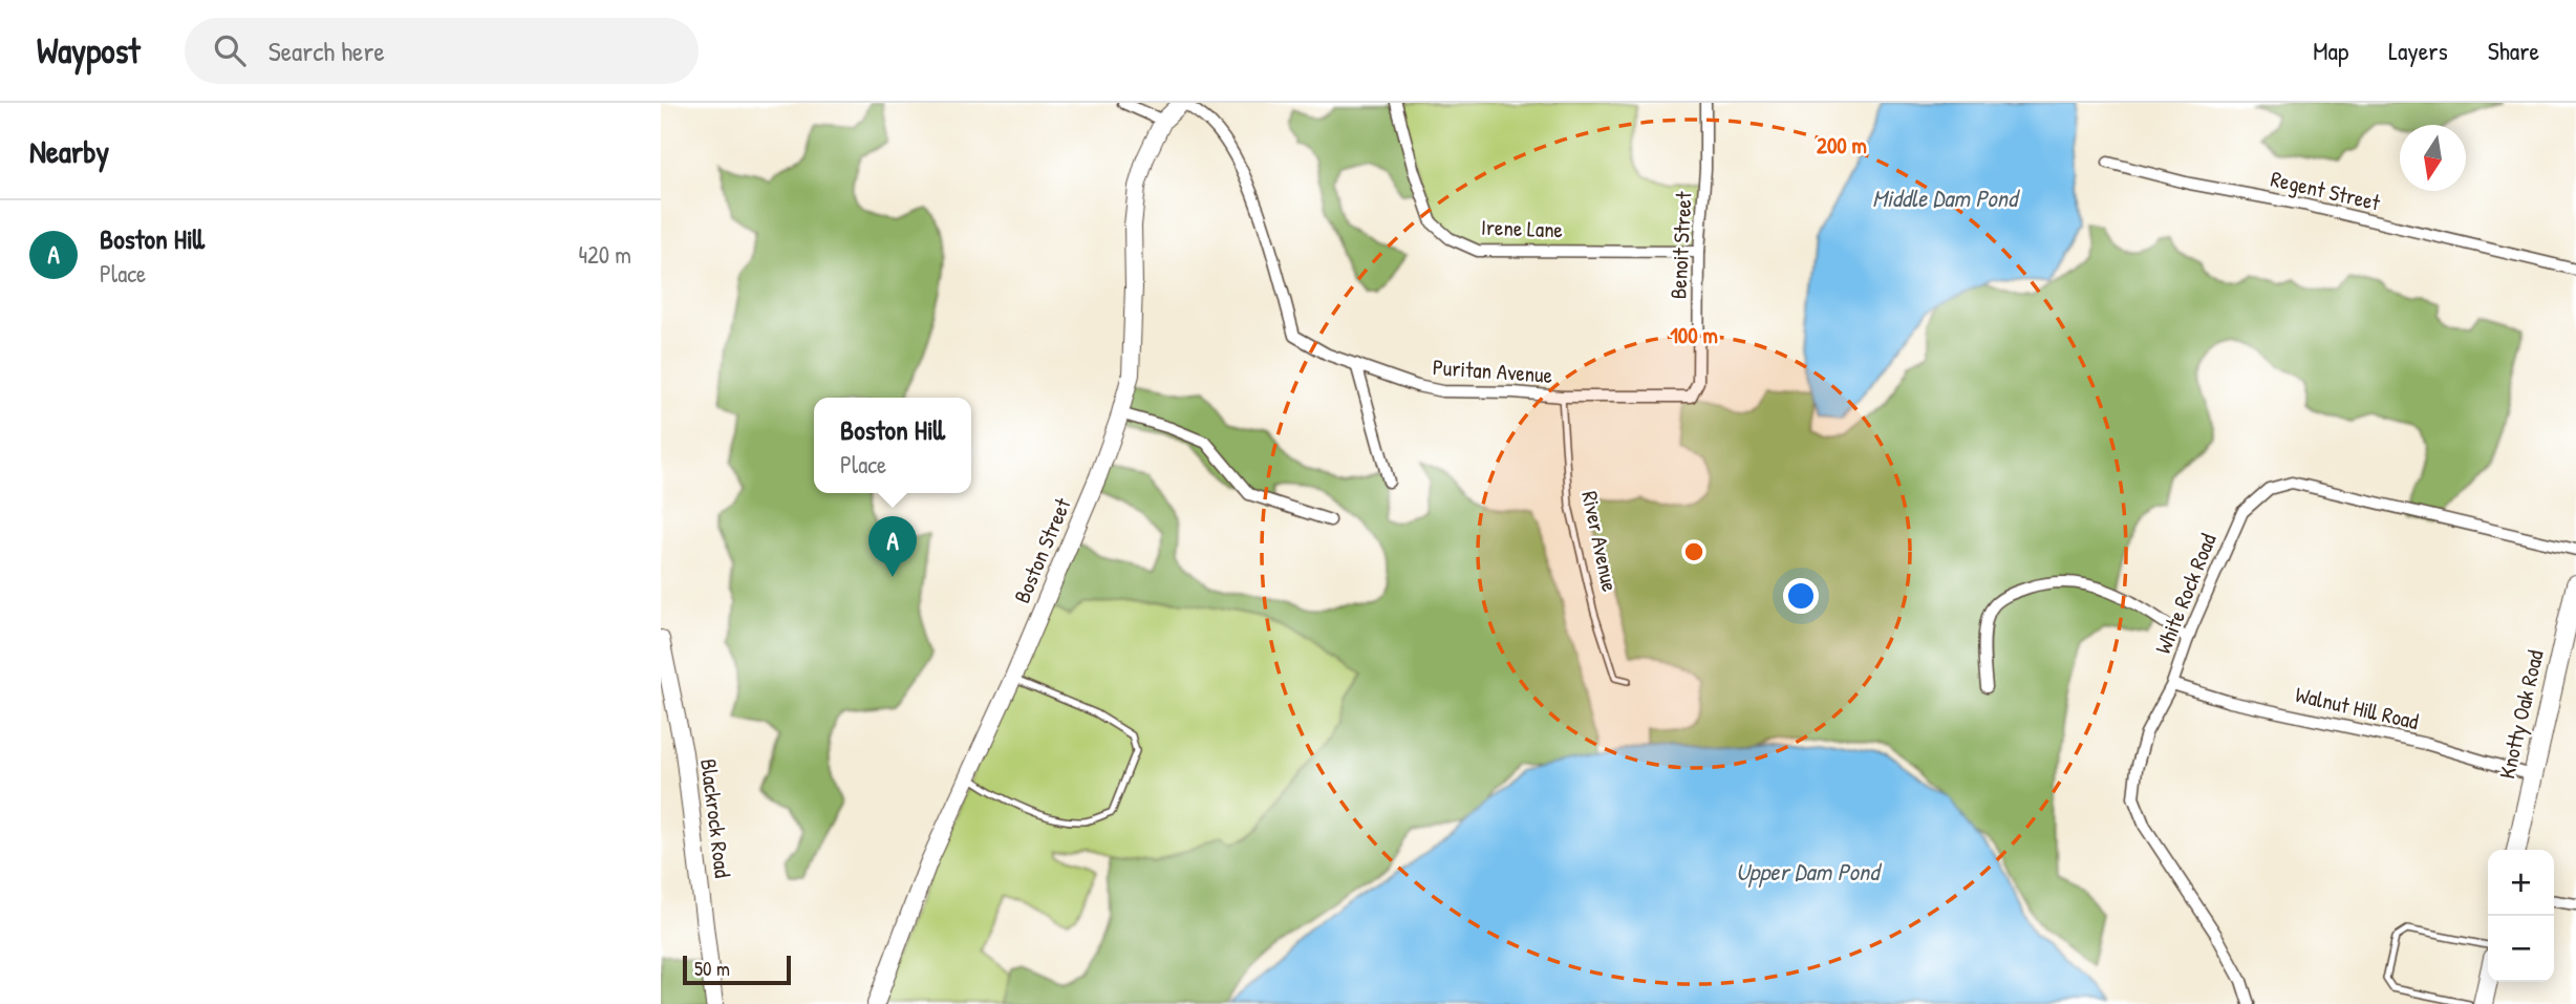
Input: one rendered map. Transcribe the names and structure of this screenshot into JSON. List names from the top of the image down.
{
  "streets": {
    "main road": ["Knotty Oak Road"],
    "street": [
      "Regent Street",
      "Irene Lane",
      "Benoit Street",
      "Puritan Avenue",
      "Boston Street",
      "White Rock Road",
      "Walnut Hill Road",
      "Blackrock Road"
    ],
    "lane": ["River Avenue"]
  },
  "crossings": [
    ["Irene Lane", "Benoit Street"],
    ["Benoit Street", "Puritan Avenue"],
    ["Puritan Avenue", "River Avenue"],
    ["Puritan Avenue", "Boston Street"],
    ["White Rock Road", "Walnut Hill Road"],
    ["Walnut Hill Road", "Knotty Oak Road"]
  ],
  "water": ["Middle Dam Pond", "Upper Dam Pond"],
  "scale_bar": "50 m",
  "north": "bottom",
  "page": {
    "header": "Waypost",
    "search": "Search here",
    "nav": ["Map", "Layers", "Share"],
    "heading": "Nearby",
    "list": [
      {
        "mark": "A",
        "name": "Boston Hill",
        "note": "Place",
        "value": "420 m"
      }
    ],
    "popup": ["Boston Hill", "Place"],
    "pins": "A",
    "map_buttons": ["+", "−"],
    "scale": "50 m"
  },
  "rings": ["200 m", "100 m"]
}
